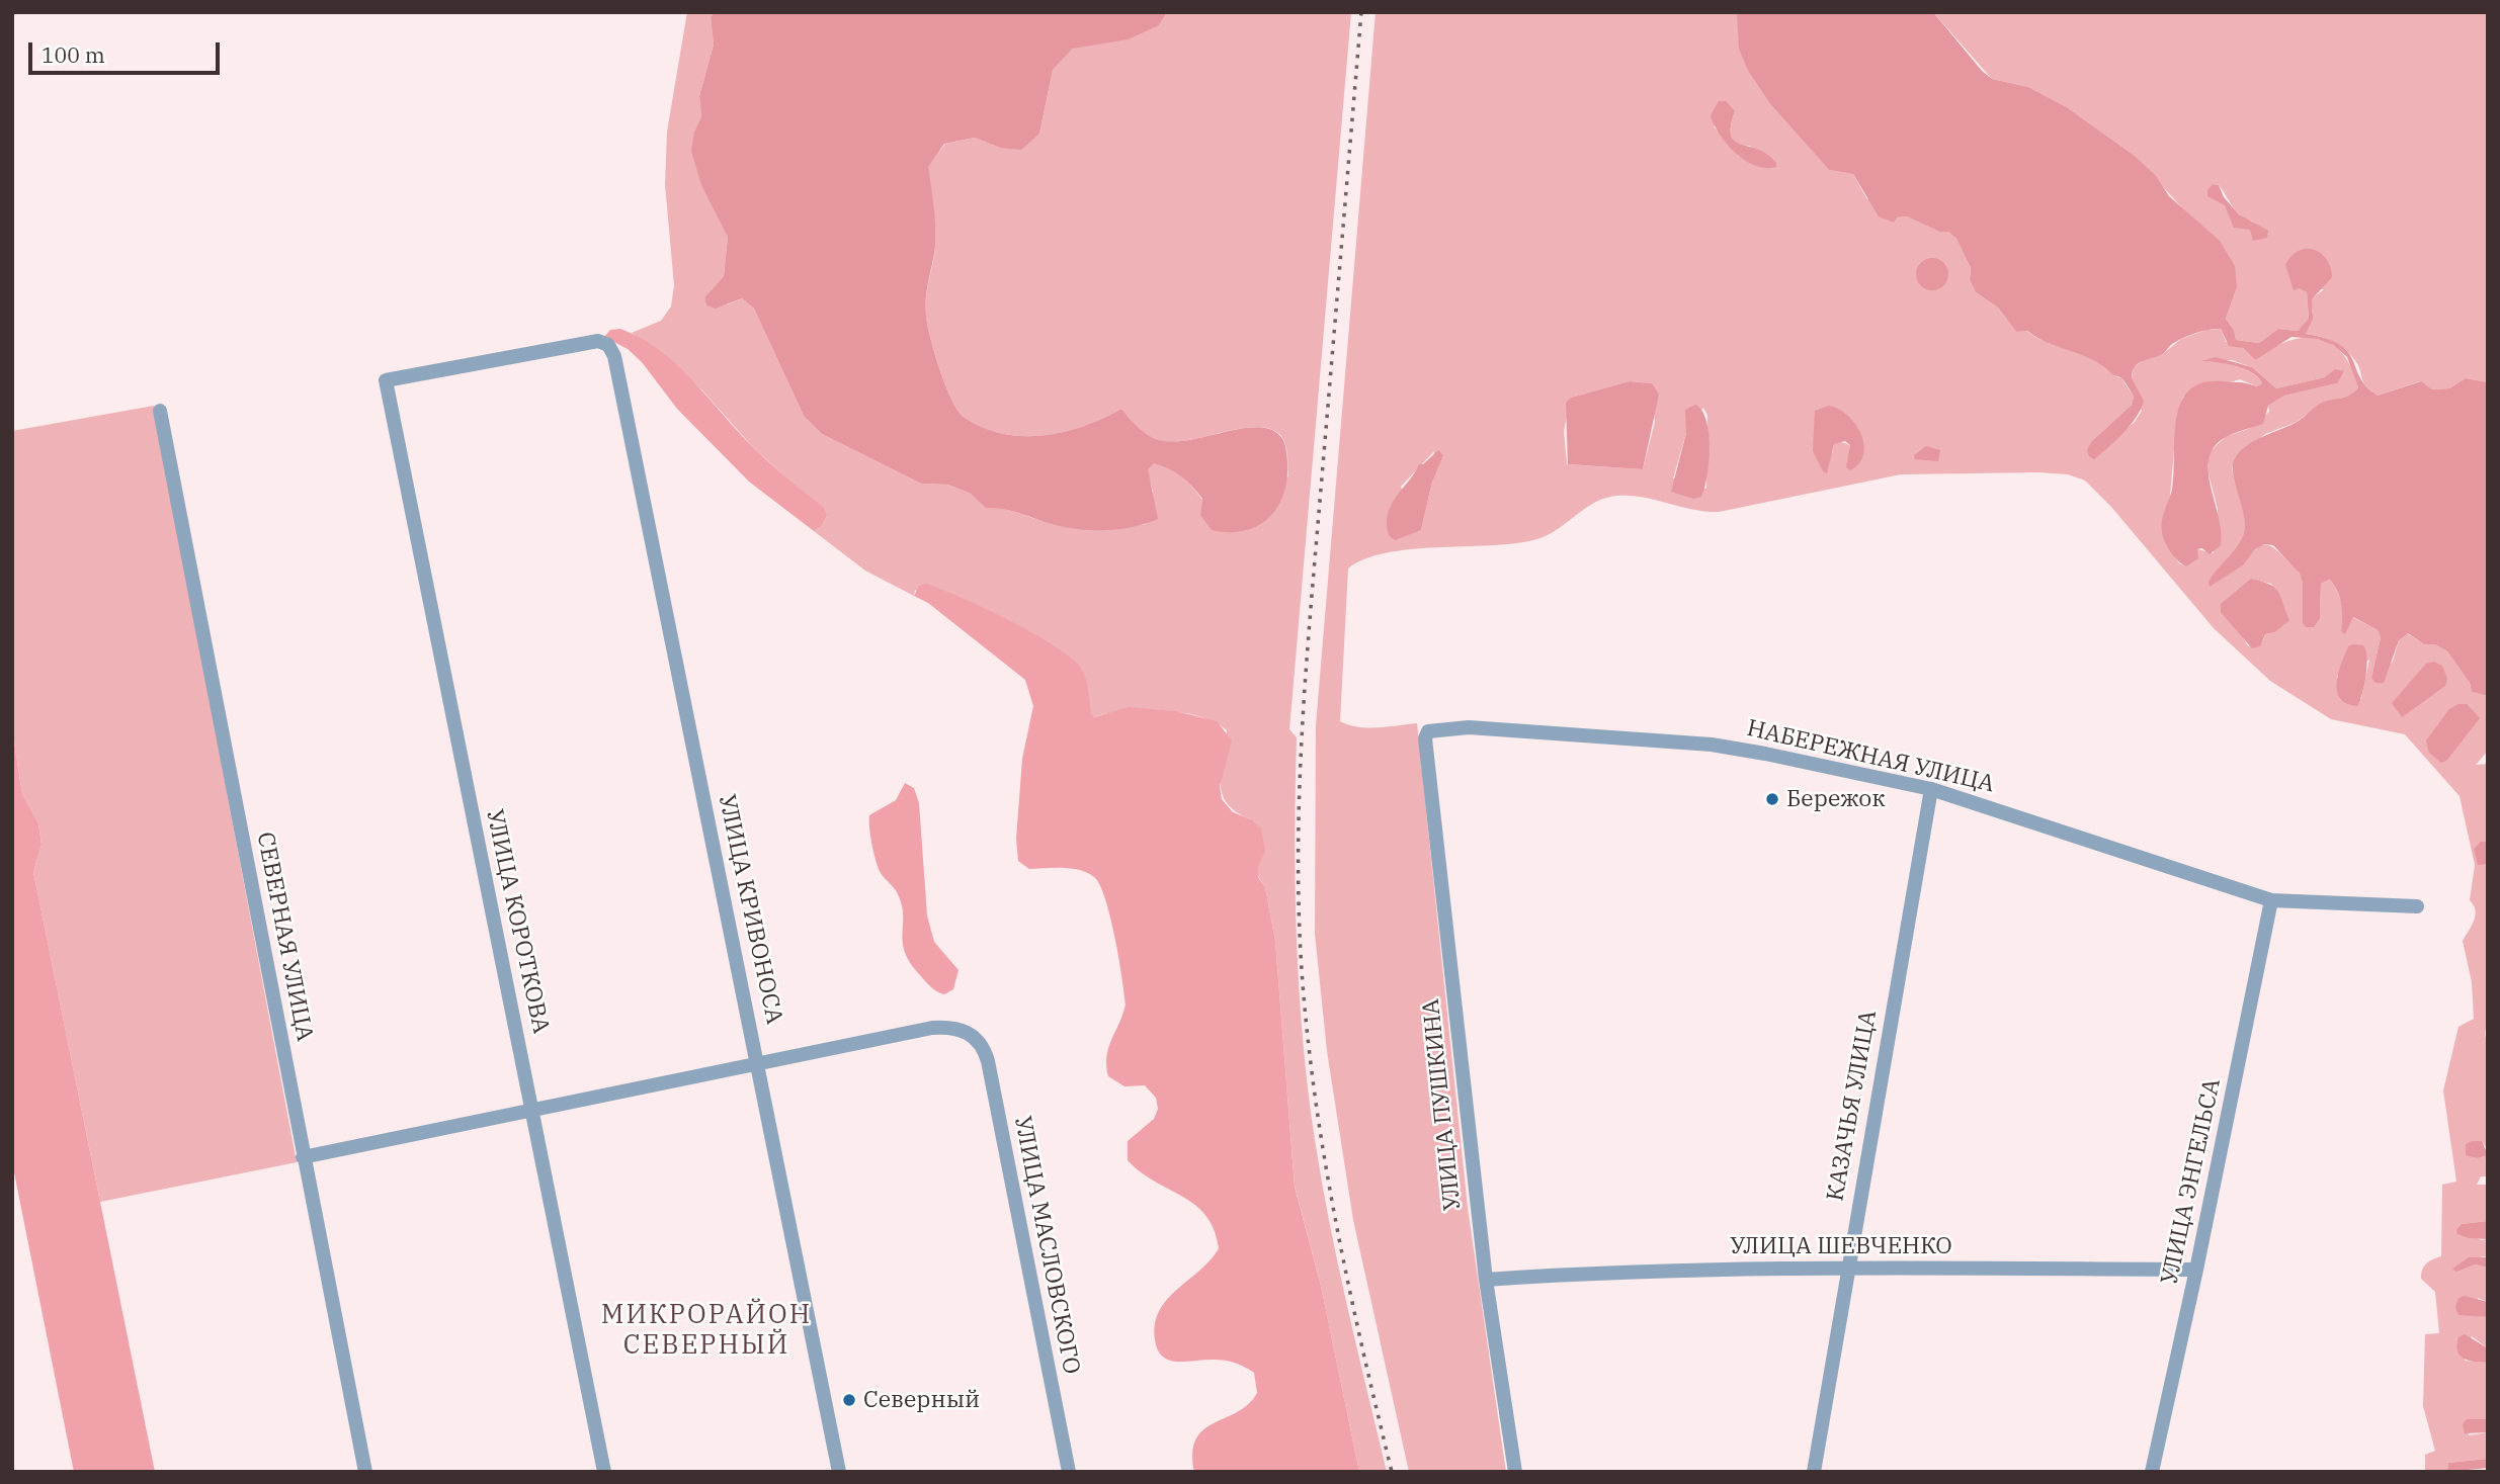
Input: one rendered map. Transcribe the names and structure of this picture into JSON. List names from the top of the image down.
{
  "streets": {
    "street": [
      "НАБЕРЕЖНАЯ УЛИЦА",
      "УЛИЦА КРИВОНОСА",
      "УЛИЦА КОРОТКОВА",
      "СЕВЕРНАЯ УЛИЦА",
      "УЛИЦА ПУШКИНА",
      "КАЗАЧЬЯ УЛИЦА",
      "УЛИЦА ЭНГЕЛЬСА",
      "УЛИЦА МАСЛОВСКОГО",
      "УЛИЦА ШЕВЧЕНКО"
    ]
  },
  "crossings": [
    ["НАБЕРЕЖНАЯ УЛИЦА", "УЛИЦА ПУШКИНА"],
    ["НАБЕРЕЖНАЯ УЛИЦА", "КАЗАЧЬЯ УЛИЦА"],
    ["НАБЕРЕЖНАЯ УЛИЦА", "УЛИЦА ЭНГЕЛЬСА"],
    ["УЛИЦА КРИВОНОСА", "УЛИЦА КОРОТКОВА"],
    ["УЛИЦА КРИВОНОСА", "УЛИЦА МАСЛОВСКОГО"],
    ["УЛИЦА ПУШКИНА", "УЛИЦА ШЕВЧЕНКО"],
    ["КАЗАЧЬЯ УЛИЦА", "УЛИЦА ШЕВЧЕНКО"],
    ["УЛИЦА ЭНГЕЛЬСА", "УЛИЦА ШЕВЧЕНКО"]
  ],
  "districts": ["МИКРОРАЙОН СЕВЕРНЫЙ"],
  "places": ["Бережок", "Северный"],
  "scale_bar": "100 m"
}
